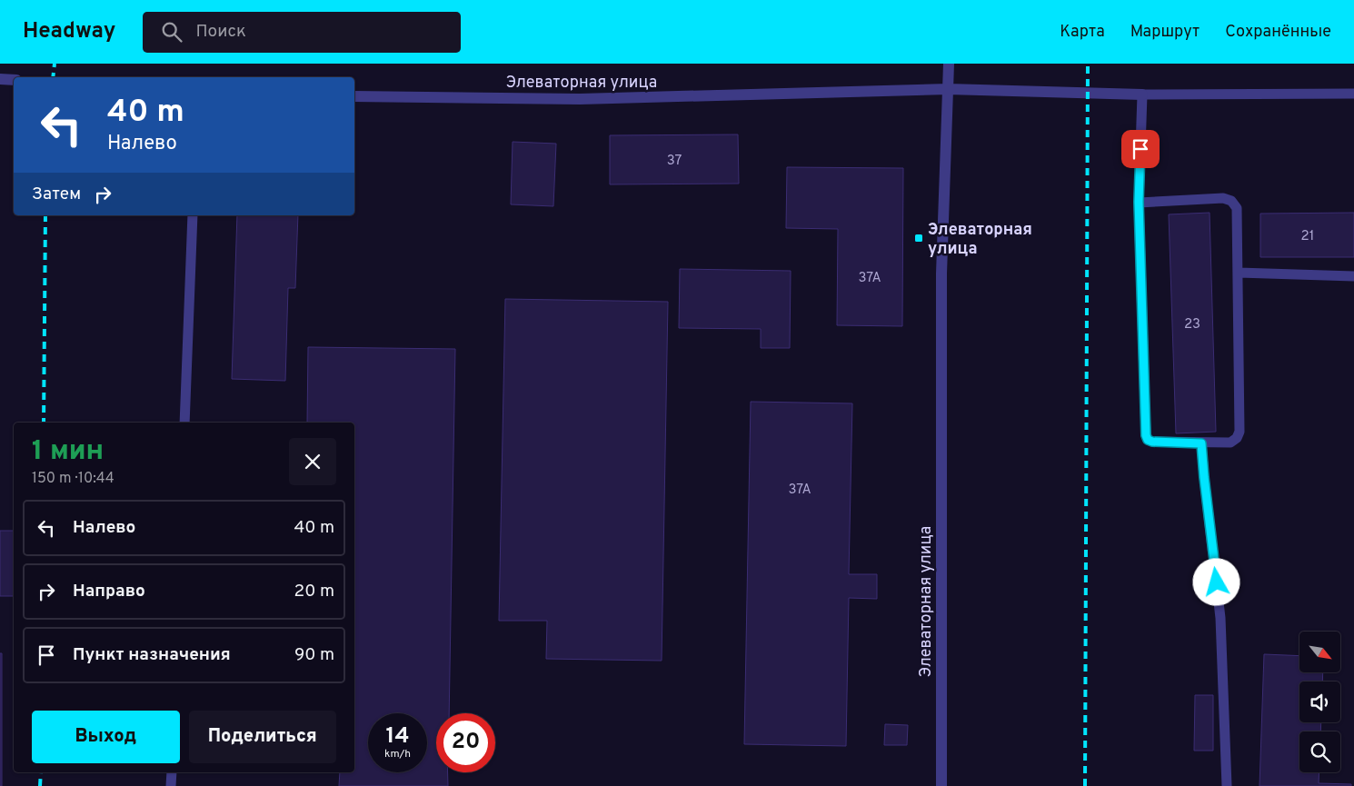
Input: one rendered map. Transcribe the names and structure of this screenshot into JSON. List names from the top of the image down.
{
  "streets": {
    "street": ["Элеваторная улица"]
  },
  "places": {
    "transit": ["Элеваторная улица"]
  },
  "house_numbers": [
    "37",
    "21",
    "37А",
    "23",
    "37А"
  ],
  "north": "bottom right",
  "page": {
    "header": "Headway",
    "search": "Поиск",
    "nav": ["Карта", "Маршрут", "Сохранённые"],
    "turn": ["40 m", "Налево"],
    "then": "Затем",
    "heading": ["1 мин", "150 m · 10:44"],
    "list": [
      {
        "name": "Налево",
        "value": "40 m"
      },
      {
        "name": "Направо",
        "value": "20 m"
      },
      {
        "name": "Пункт назначения",
        "value": "90 m"
      }
    ],
    "buttons": ["Выход", "Поделиться"],
    "speed": "14 km/h",
    "limit": "20"
  }
}
